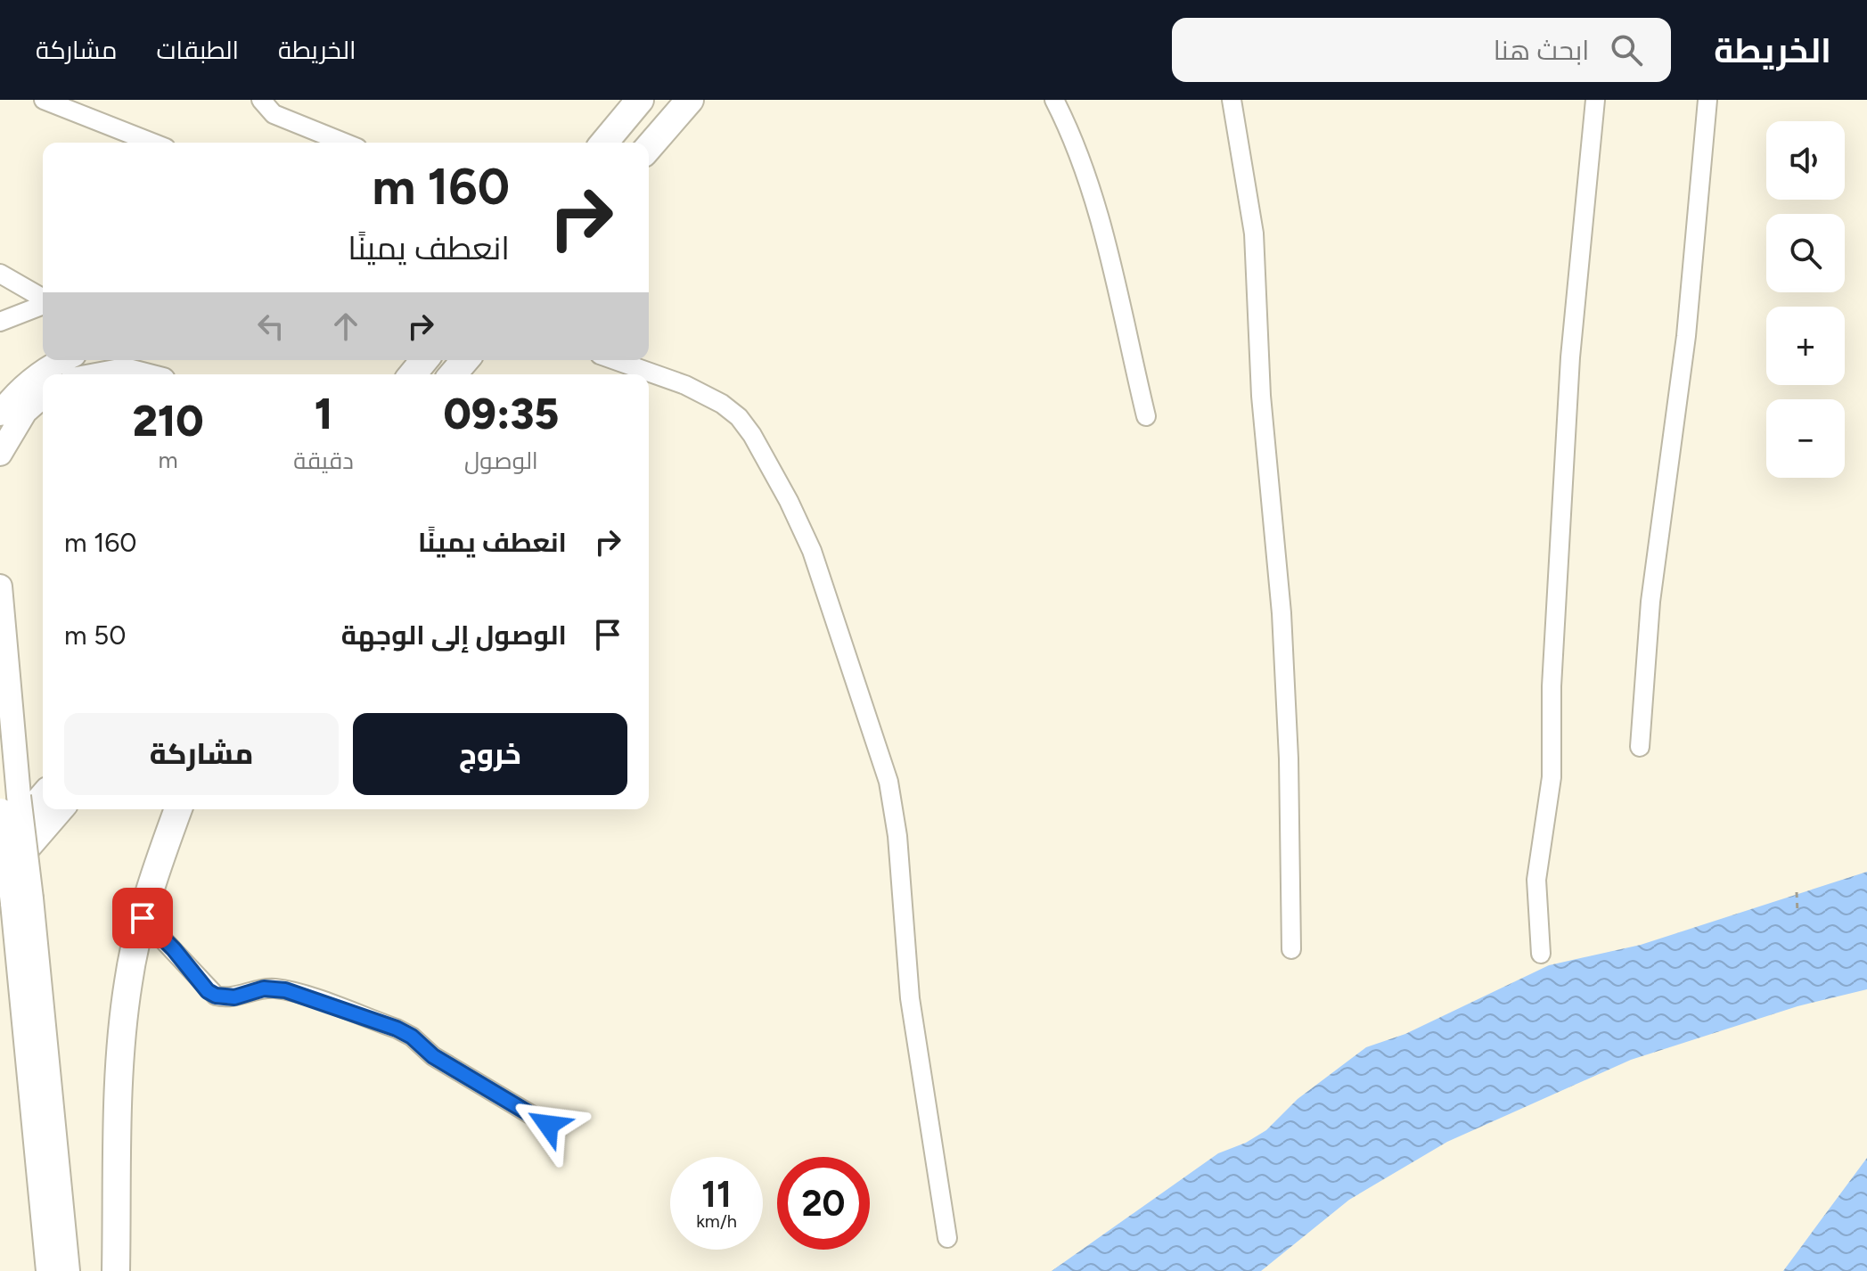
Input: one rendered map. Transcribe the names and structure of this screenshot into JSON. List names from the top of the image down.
{
  "page": {
    "header": "الخريطة",
    "search": "ابحث هنا",
    "nav": ["الخريطة", "الطبقات", "مشاركة"],
    "map_buttons": ["+", "−"],
    "turn": ["160 m", "انعطف يمينًا"],
    "eta": [
      "09:35",
      "الوصول",
      "1",
      "دقيقة",
      "210",
      "m"
    ],
    "list": [
      {
        "name": "انعطف يمينًا",
        "value": "160 m"
      },
      {
        "name": "الوصول إلى الوجهة",
        "value": "50 m"
      }
    ],
    "buttons": ["خروج", "مشاركة"],
    "speed": "11 km/h",
    "limit": "20"
  }
}
